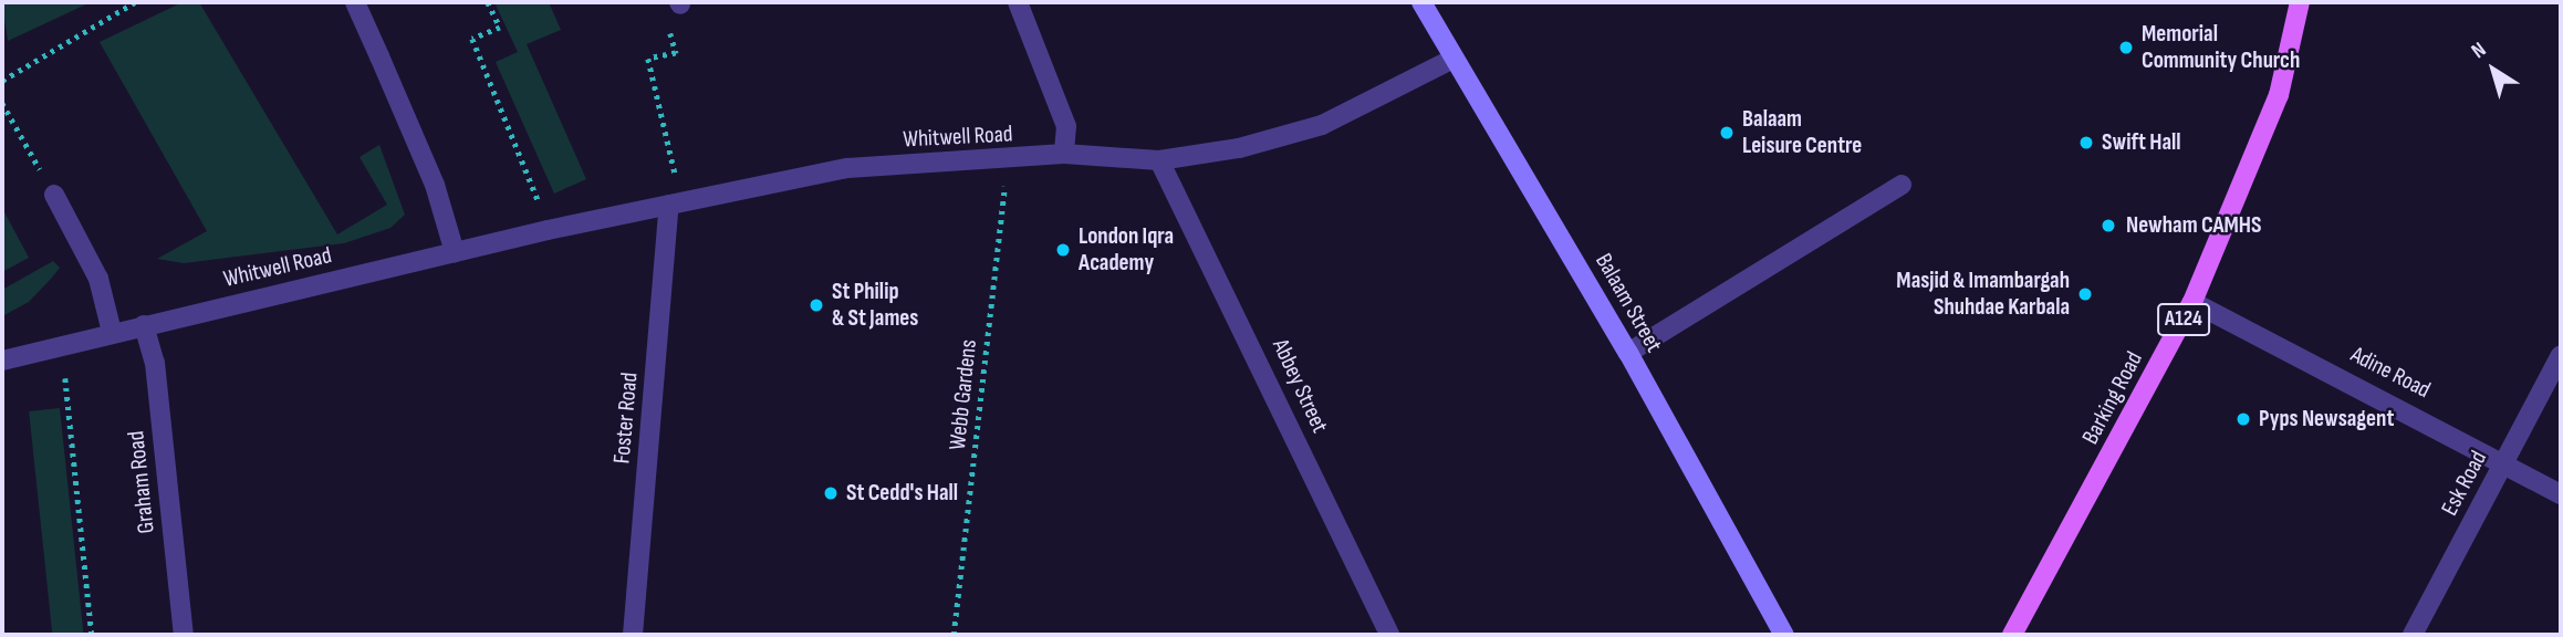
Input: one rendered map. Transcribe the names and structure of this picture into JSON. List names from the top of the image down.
{
  "streets": {
    "main road": ["Balaam Street", "A124", "Barking Road"],
    "street": [
      "Whitwell Road",
      "Adine Road",
      "Abbey Street",
      "Foster Road",
      "Graham Road",
      "Esk Road"
    ],
    "path": ["Webb Gardens"]
  },
  "crossings": [
    ["Whitwell Road", "Balaam Street"],
    ["Whitwell Road", "Abbey Street"],
    ["Whitwell Road", "Webb Gardens"],
    ["Whitwell Road", "Foster Road"],
    ["Whitwell Road", "Graham Road"],
    ["Adine Road", "Barking Road"],
    ["Adine Road", "Esk Road"]
  ],
  "places": [
    "Memorial Community Church",
    "Balaam Leisure Centre",
    "Swift Hall",
    "Newham CAMHS",
    "London Iqra Academy",
    "Masjid & Imambargah Shuhdae Karbala",
    "St Philip & St James",
    "Pyps Newsagent",
    "St Cedd's Hall"
  ],
  "north": "top left"
}
